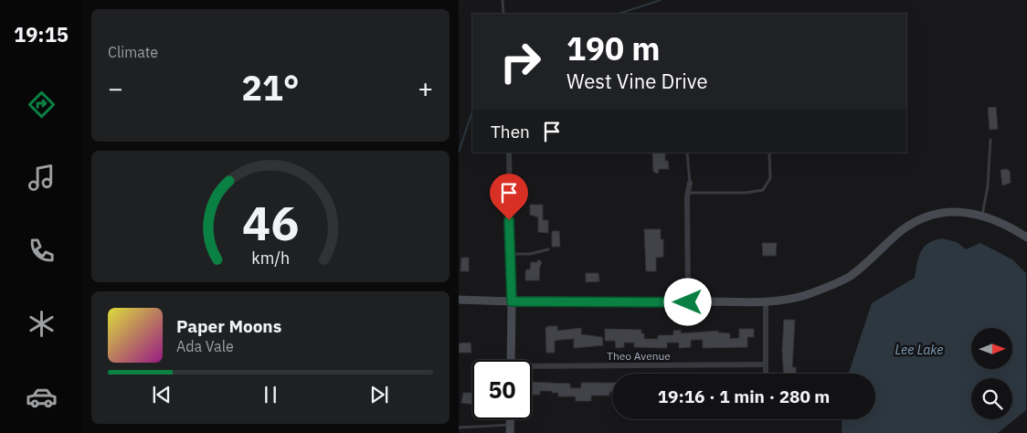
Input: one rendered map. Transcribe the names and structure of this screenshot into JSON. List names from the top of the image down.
{
  "streets": {
    "street": ["Theo Avenue"]
  },
  "water": ["Lee Lake"],
  "north": "right",
  "page": {
    "tabs": "19:15",
    "tile": "Climate",
    "turn": ["190 m", "West Vine Drive"],
    "heat": ["−", "21°", "+"],
    "then": "Then",
    "song": ["Paper Moons", "Ada Vale"],
    "limit": "50",
    "trip": "19:16 · 1 min · 280 m",
    "gauge": ["46", "km/h"]
  }
}
